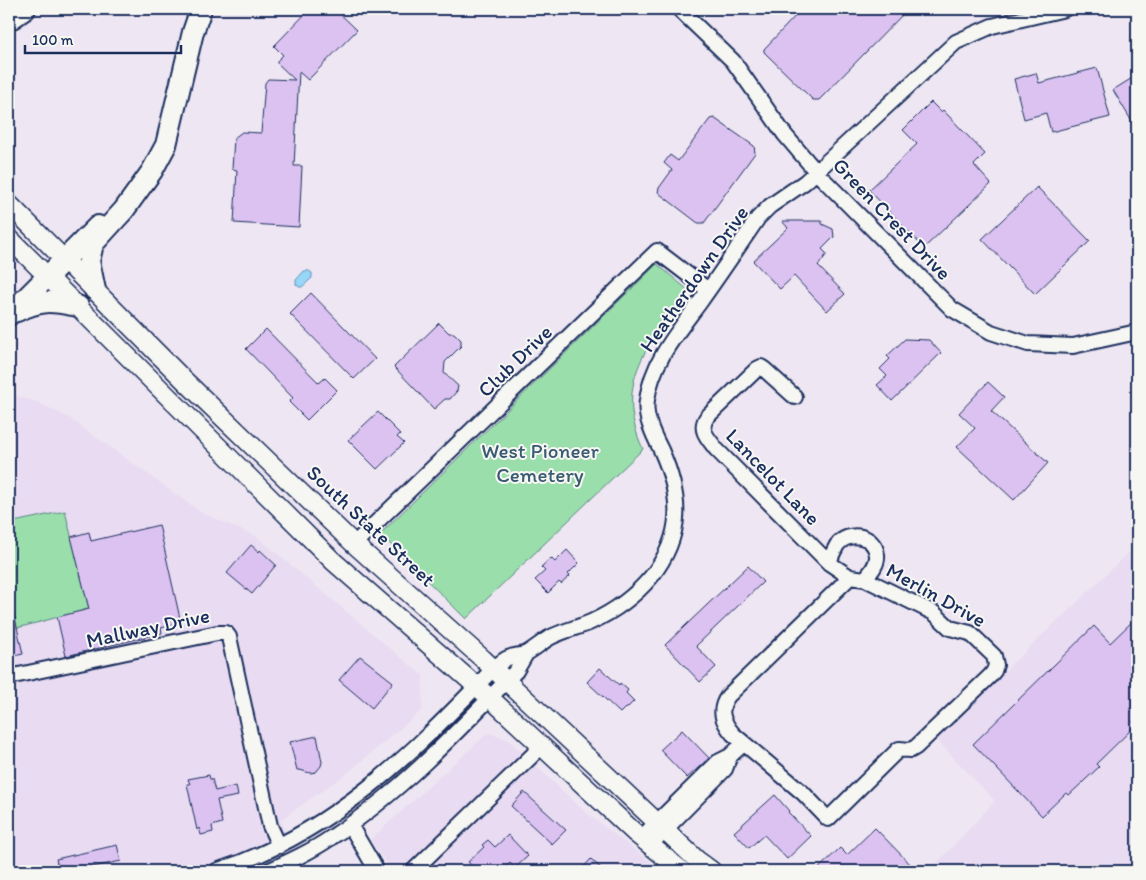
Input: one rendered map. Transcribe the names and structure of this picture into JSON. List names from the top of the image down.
{
  "streets": {
    "main road": ["South State Street"],
    "street": [
      "Green Crest Drive",
      "Heatherdown Drive",
      "Club Drive",
      "Lancelot Lane",
      "Merlin Drive",
      "Mallway Drive"
    ]
  },
  "crossings": [
    ["Green Crest Drive", "Heatherdown Drive"],
    ["Heatherdown Drive", "Club Drive"],
    ["Heatherdown Drive", "South State Street"],
    ["Heatherdown Drive", "Mallway Drive"],
    ["Club Drive", "South State Street"],
    ["Lancelot Lane", "Merlin Drive"]
  ],
  "parks": ["West Pioneer Cemetery"],
  "scale_bar": "100 m"
}
